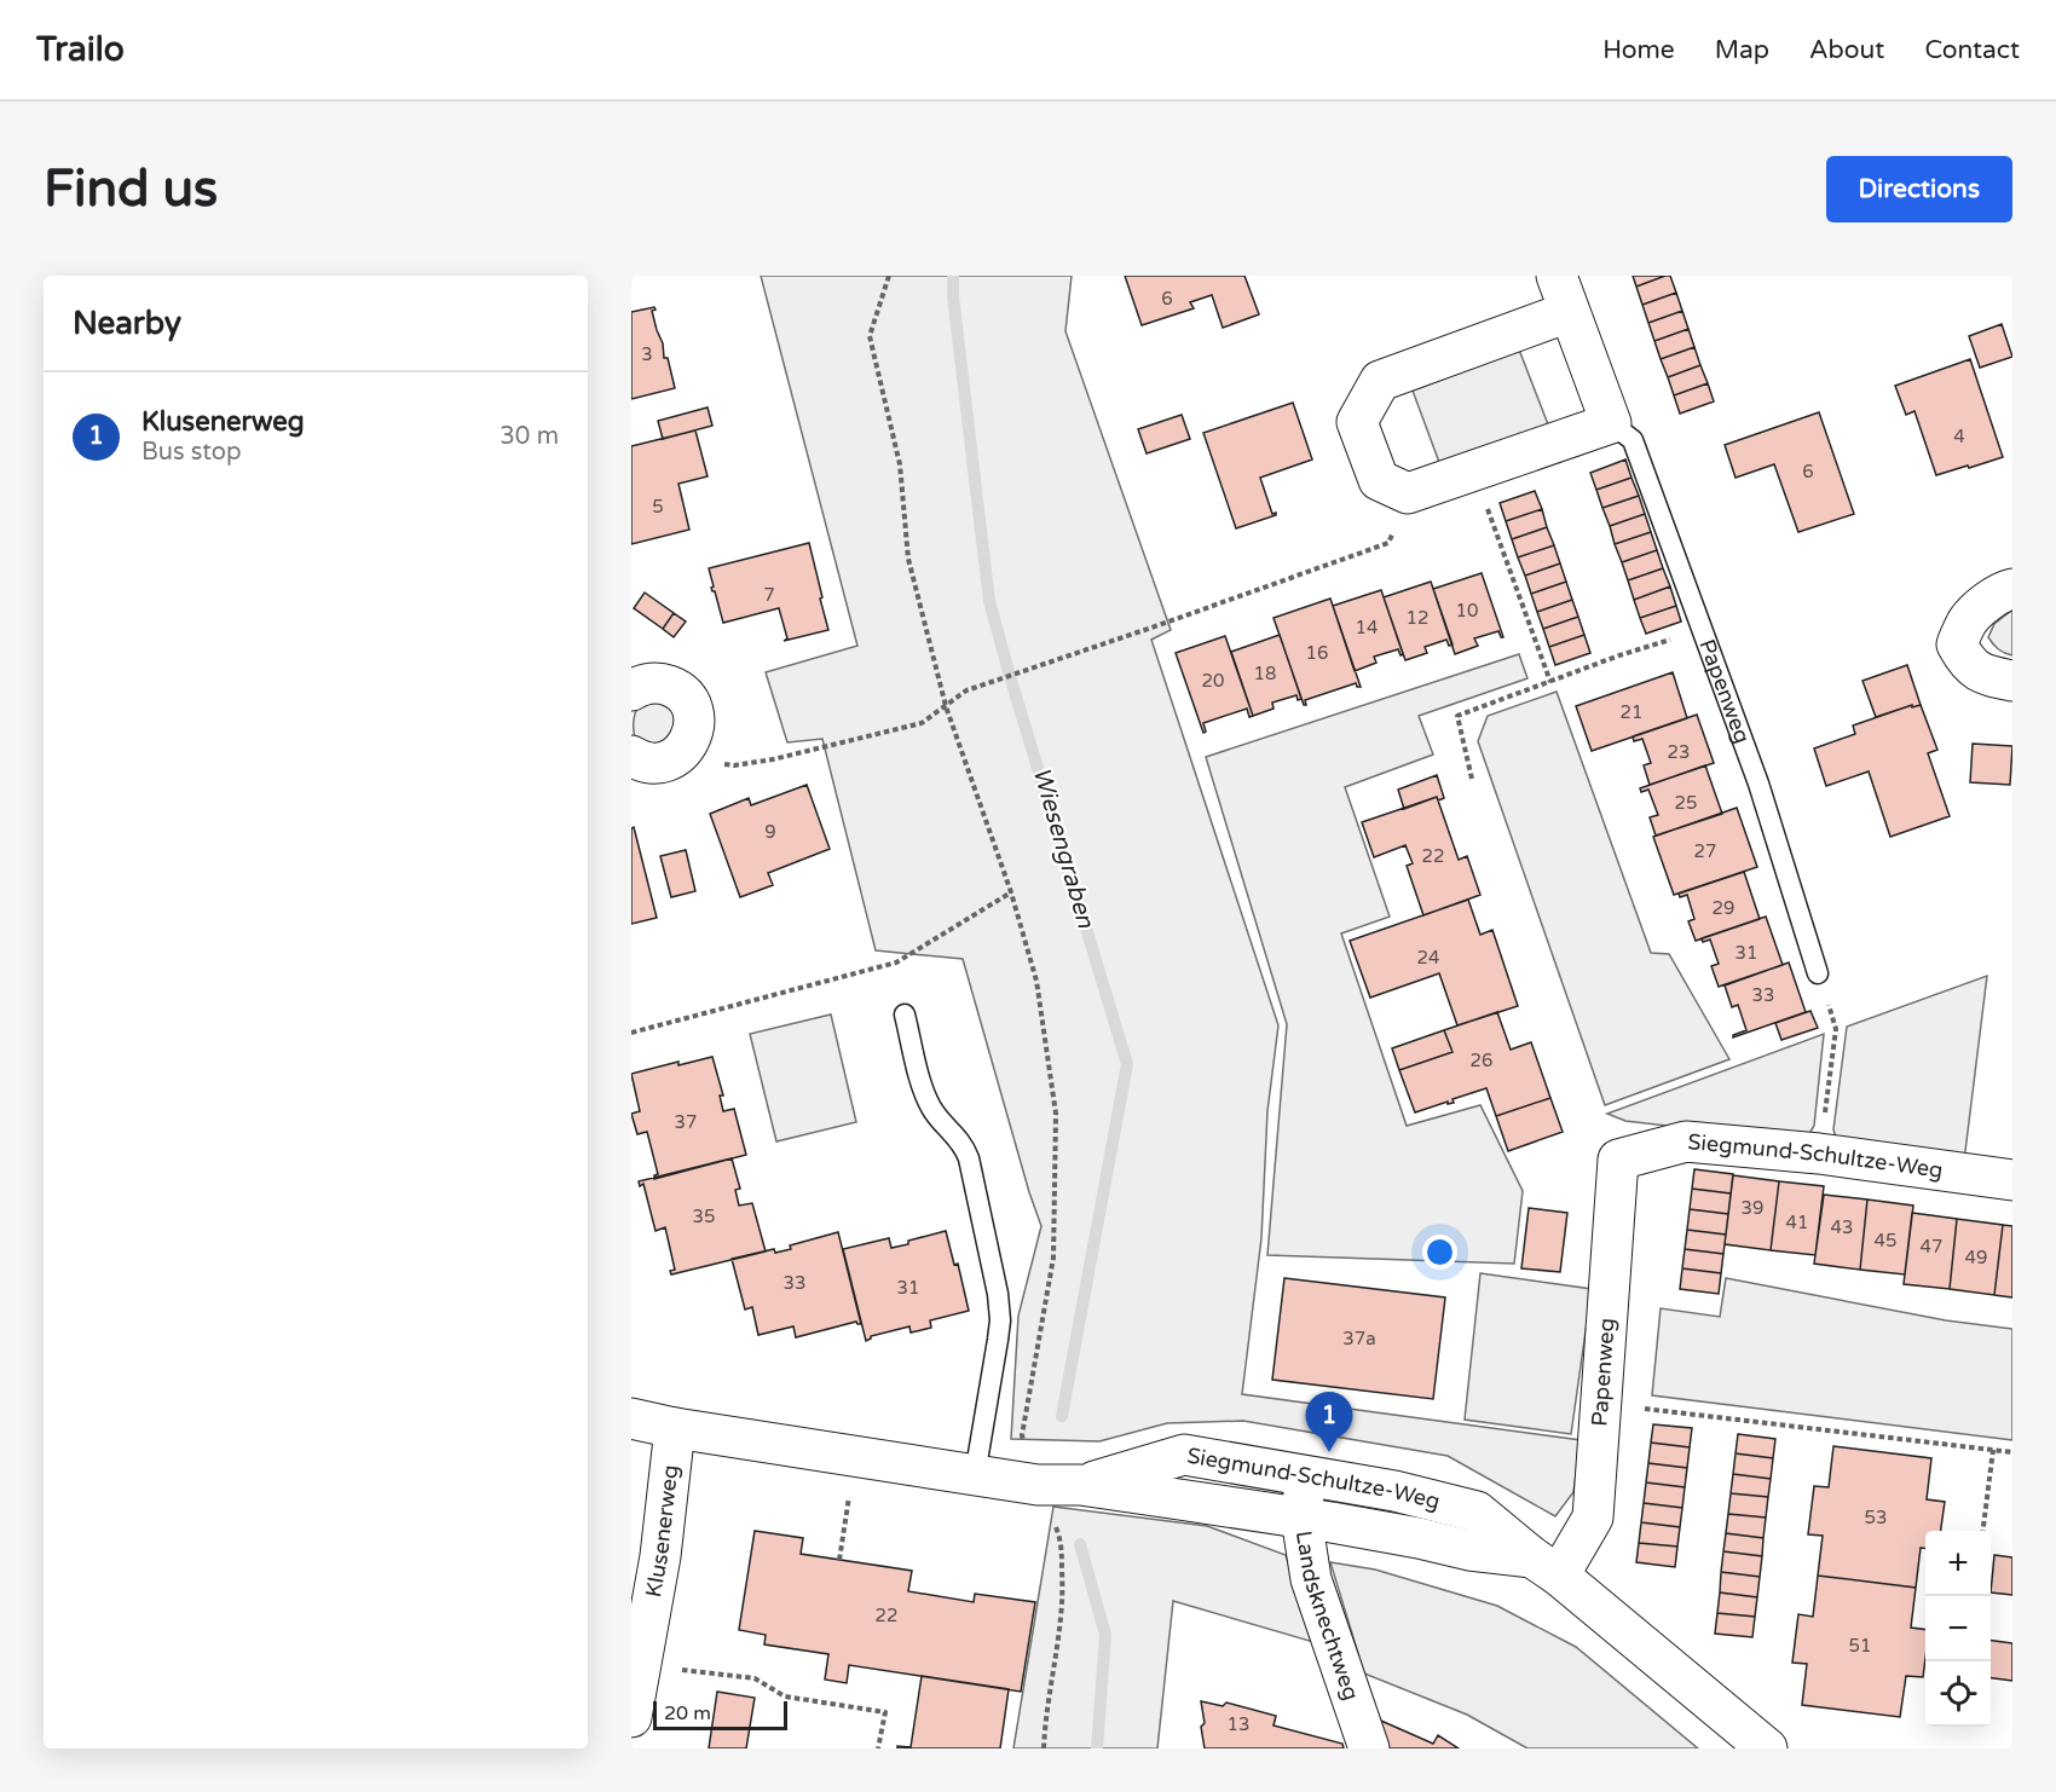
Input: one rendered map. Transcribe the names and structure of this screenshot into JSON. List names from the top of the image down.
{
  "streets": {
    "street": [
      "Papenweg",
      "Siegmund-Schultze-Weg",
      "Klusenerweg",
      "Landsknechtweg"
    ]
  },
  "crossings": [
    ["Papenweg", "Siegmund-Schultze-Weg"],
    ["Siegmund-Schultze-Weg", "Klusenerweg"],
    ["Siegmund-Schultze-Weg", "Landsknechtweg"]
  ],
  "water": ["Wiesengraben"],
  "house_numbers": [
    "6",
    "3",
    "4",
    "6",
    "5",
    "7",
    "10",
    "12",
    "14",
    "16",
    "18",
    "20",
    "21",
    "23",
    "25",
    "9",
    "27",
    "22",
    "29",
    "31",
    "24",
    "33",
    "26",
    "37",
    "39",
    "35",
    "41",
    "43",
    "45",
    "47",
    "49",
    "33",
    "31",
    "37a",
    "53",
    "22",
    "51",
    "13"
  ],
  "scale_bar": "20 m",
  "page": {
    "header": "Trailo",
    "nav": [
      "Home",
      "Map",
      "About",
      "Contact"
    ],
    "buttons": "Directions",
    "title": "Find us",
    "heading": "Nearby",
    "list": [
      {
        "mark": "1",
        "name": "Klusenerweg",
        "note": "Bus stop",
        "value": "30 m"
      }
    ],
    "pins": "1",
    "map_buttons": ["+", "−"],
    "scale": "20 m"
  }
}
